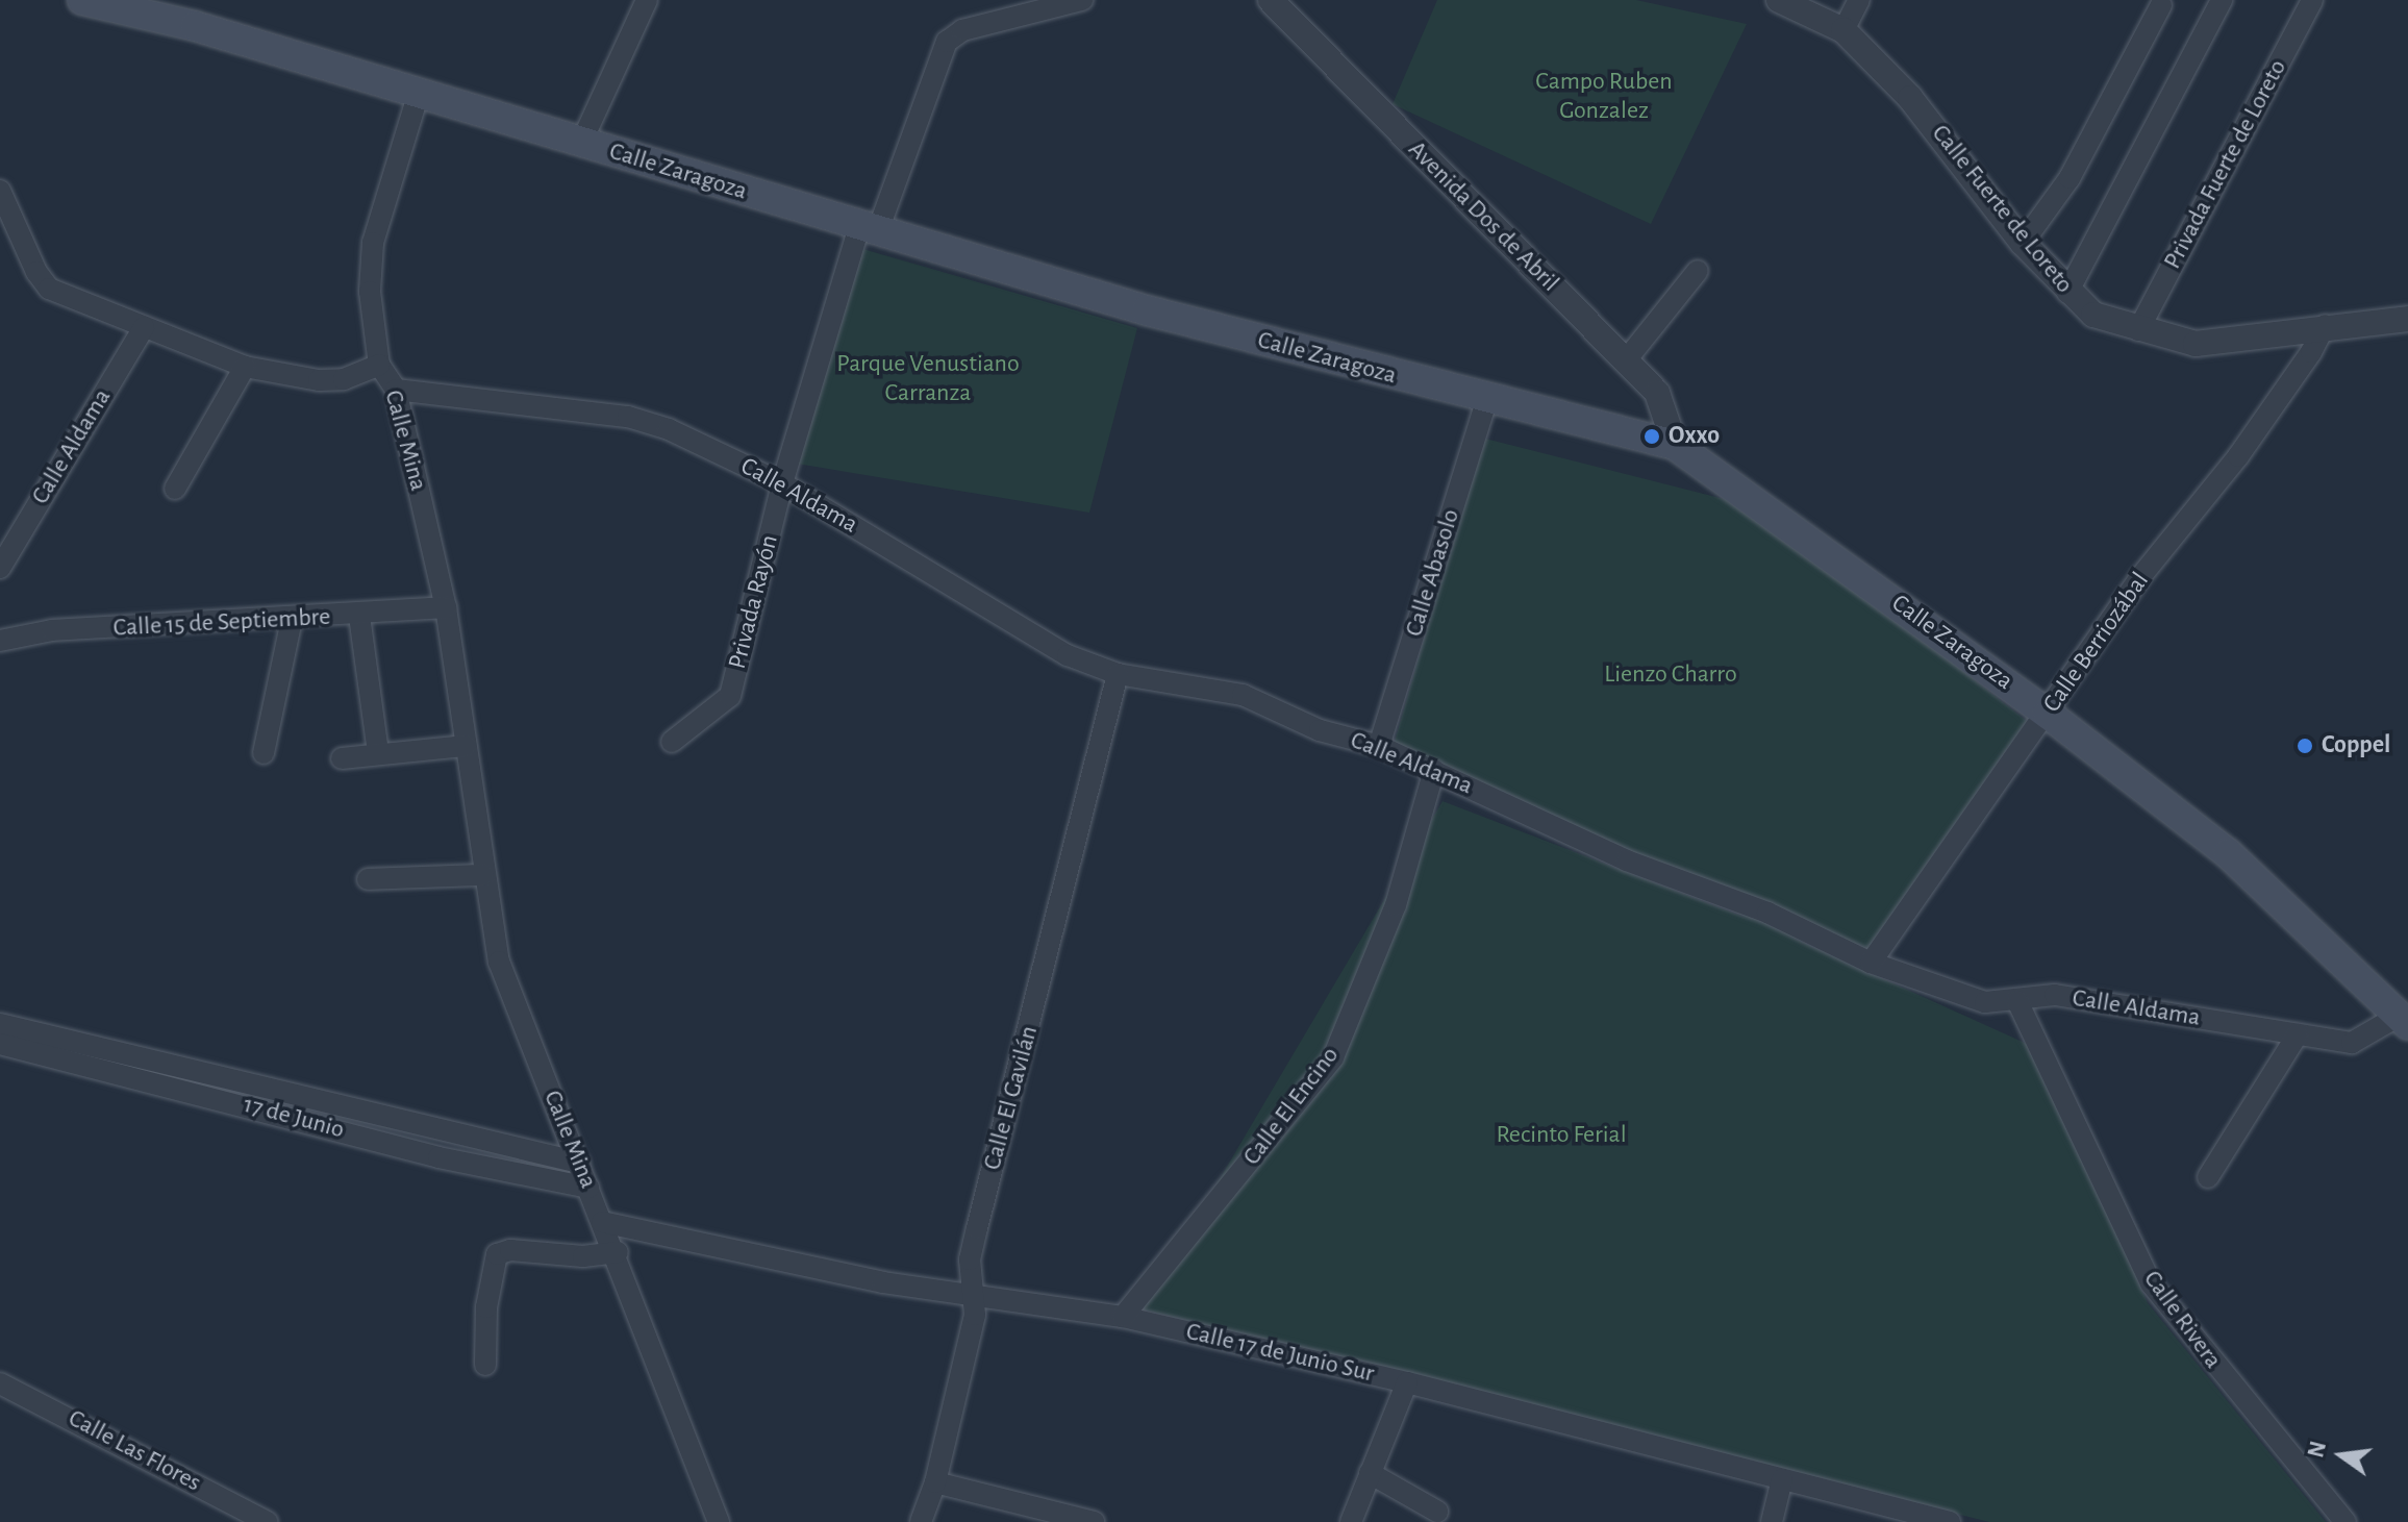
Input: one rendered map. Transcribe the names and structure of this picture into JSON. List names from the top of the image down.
{
  "streets": {
    "main road": ["Calle Zaragoza"],
    "street": [
      "Privada Fuerte de Loreto",
      "Calle Fuerte de Loreto",
      "Avenida Dos de Abril",
      "Calle Mina",
      "Calle Aldama",
      "Calle Abasolo",
      "Privada Rayón",
      "Calle 15 de Septiembre",
      "Calle Berriozábal",
      "Calle El Gavilán",
      "Calle El Encino",
      "17 de Junio",
      "Calle Rivera",
      "Calle 17 de Junio Sur",
      "Calle Las Flores"
    ]
  },
  "crossings": [
    ["Privada Fuerte de Loreto", "Calle Fuerte de Loreto"],
    ["Calle Zaragoza", "Avenida Dos de Abril"],
    ["Calle Zaragoza", "Calle Mina"],
    ["Calle Zaragoza", "Calle Aldama"],
    ["Calle Zaragoza", "Calle Abasolo"],
    ["Calle Zaragoza", "Privada Rayón"],
    ["Calle Zaragoza", "Calle Berriozábal"],
    ["Calle Fuerte de Loreto", "Calle Berriozábal"],
    ["Calle Mina", "Calle Aldama"],
    ["Calle Mina", "Calle 15 de Septiembre"],
    ["Calle Mina", "17 de Junio"],
    ["Calle Mina", "Calle 17 de Junio Sur"],
    ["Calle Aldama", "Calle Abasolo"],
    ["Calle Aldama", "Privada Rayón"],
    ["Calle Aldama", "Calle Berriozábal"],
    ["Calle Aldama", "Calle El Gavilán"],
    ["Calle Aldama", "Calle El Encino"],
    ["Calle Aldama", "Calle Rivera"],
    ["Calle El Gavilán", "Calle 17 de Junio Sur"],
    ["Calle El Encino", "Calle 17 de Junio Sur"]
  ],
  "parks": [
    "Campo Ruben Gonzalez",
    "Parque Venustiano Carranza",
    "Lienzo Charro",
    "Recinto Ferial"
  ],
  "places": ["Oxxo", "Coppel"],
  "north": "left"
}
